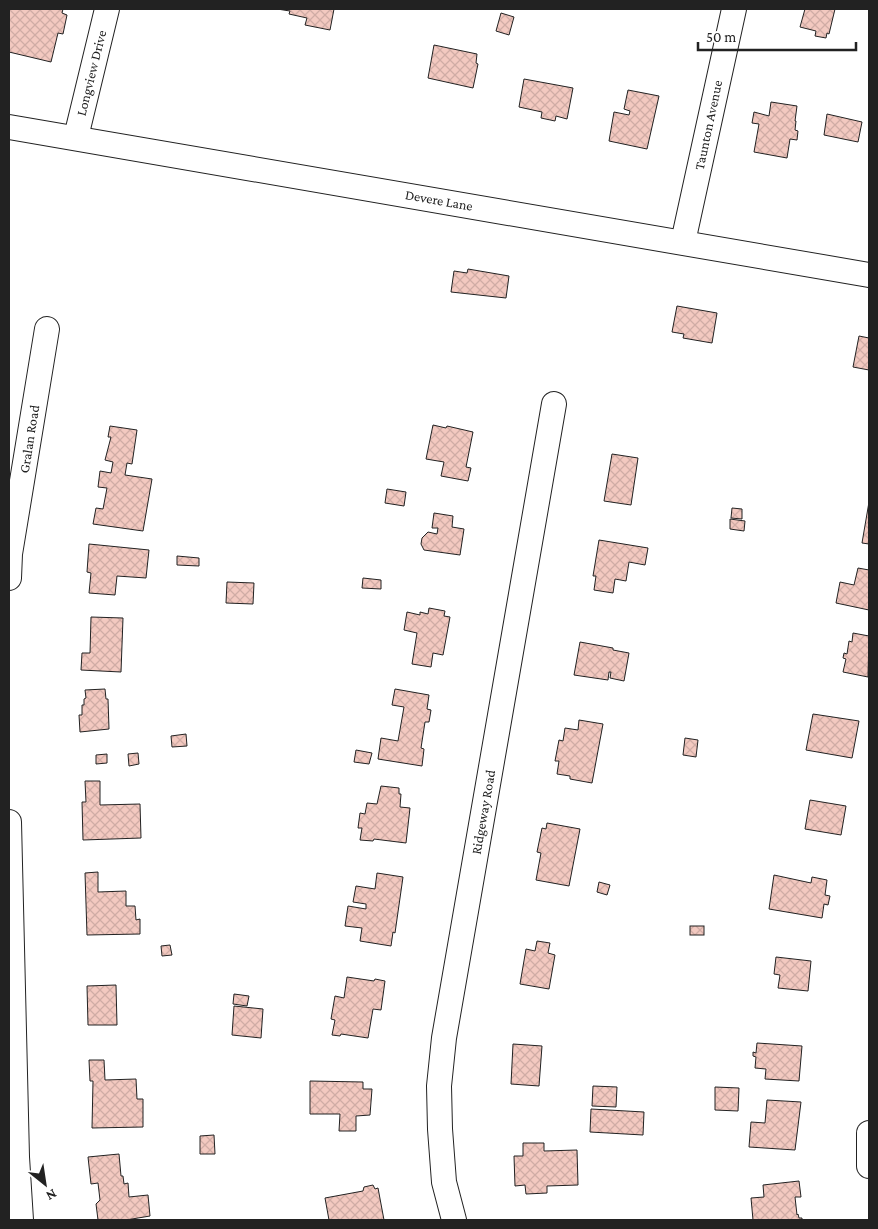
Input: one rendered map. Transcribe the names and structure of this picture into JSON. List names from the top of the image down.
{
  "streets": {
    "street": [
      "Longview Drive",
      "Taunton Avenue",
      "Devere Lane",
      "Gralan Road",
      "Ridgeway Road"
    ]
  },
  "crossings": [
    ["Longview Drive", "Devere Lane"],
    ["Taunton Avenue", "Devere Lane"]
  ],
  "scale_bar": "50 m",
  "north": "bottom right"
}
